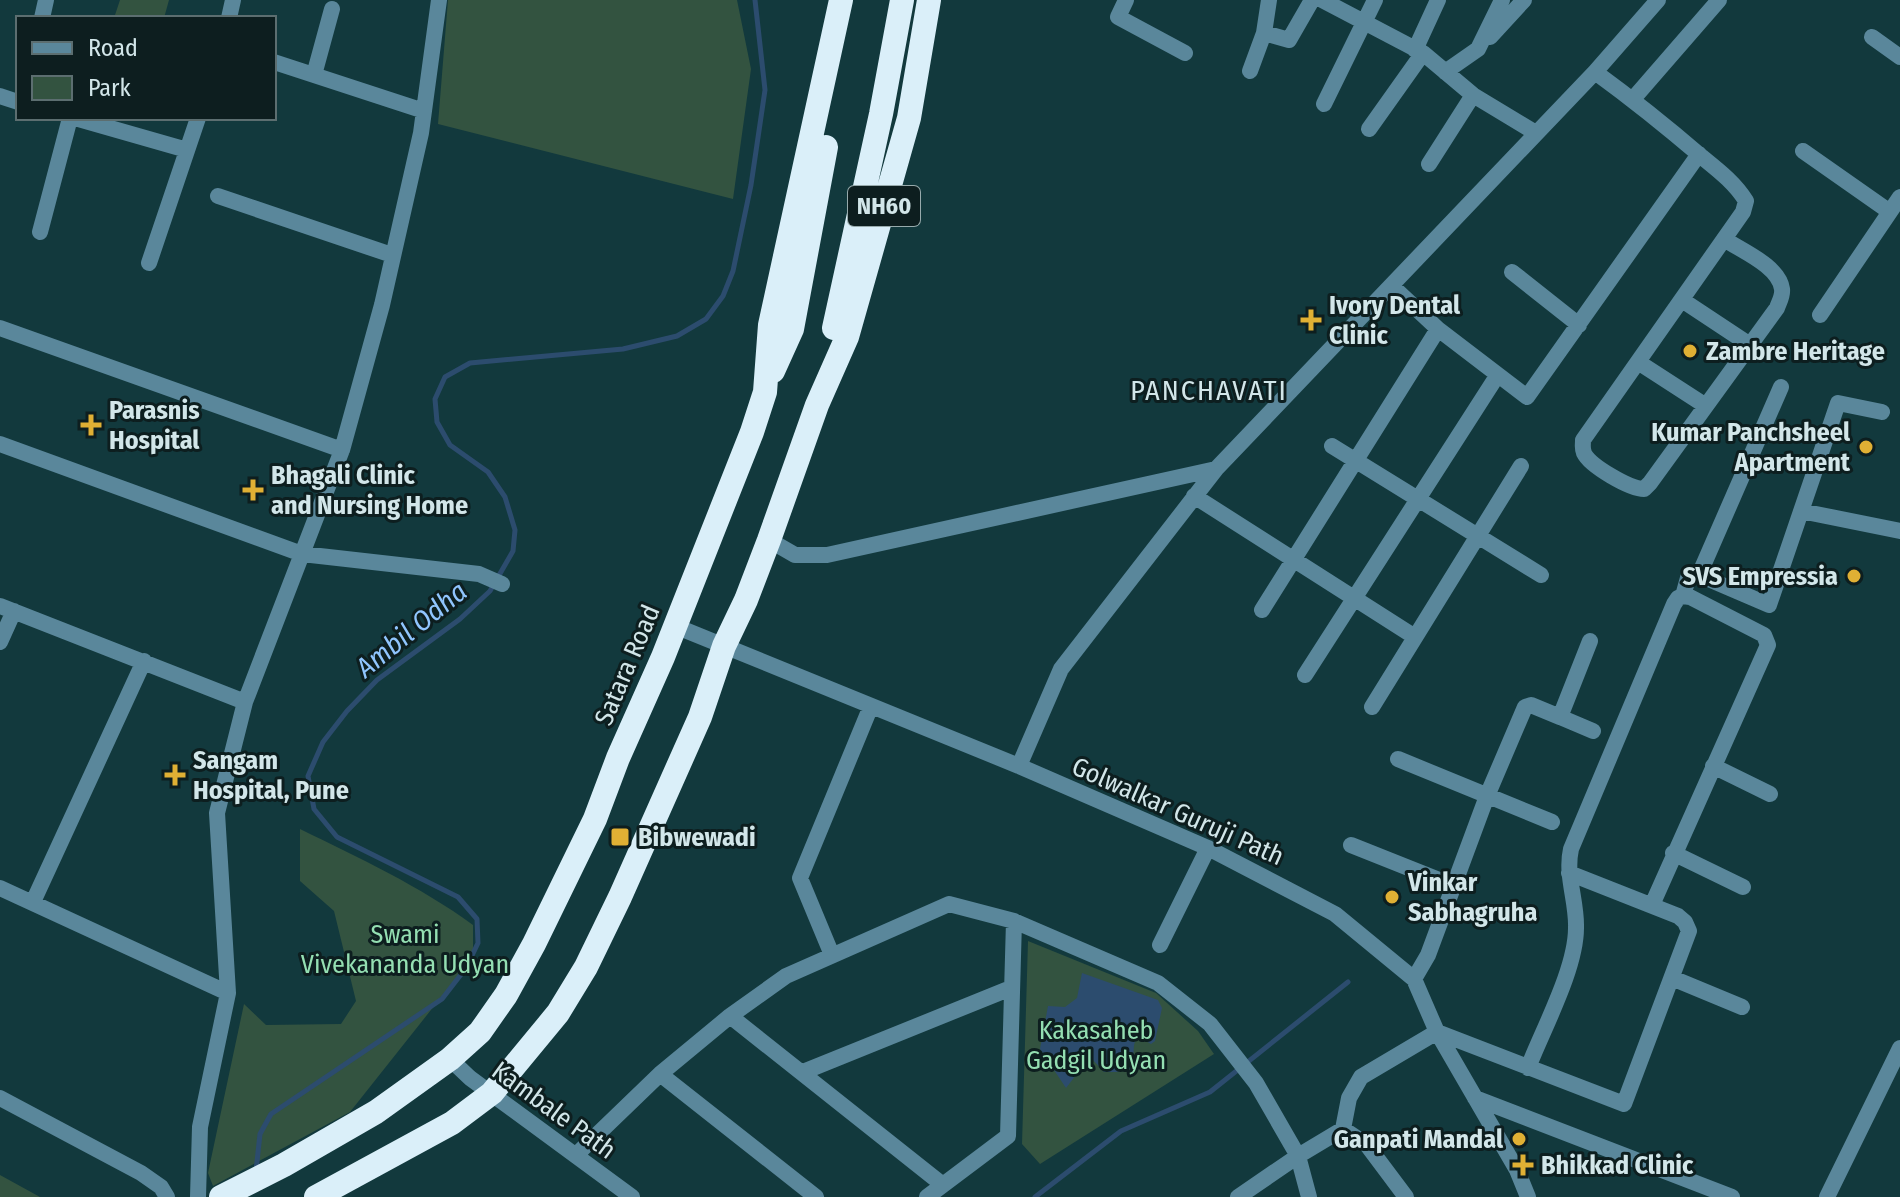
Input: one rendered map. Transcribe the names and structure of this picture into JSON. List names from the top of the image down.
{
  "streets": {
    "highway": ["NH60", "Satara Road"],
    "street": ["Golwalkar Guruji Path", "Kambale Path"]
  },
  "crossings": [
    ["NH60", "Golwalkar Guruji Path"],
    ["NH60", "Kambale Path"],
    ["Satara Road", "Golwalkar Guruji Path"],
    ["Satara Road", "Kambale Path"]
  ],
  "districts": ["PANCHAVATI"],
  "water": ["Ambil Odha"],
  "parks": ["Swami Vivekananda Udyan", "Kakasaheb Gadgil Udyan"],
  "places": {
    "health": [
      "Ivory Dental Clinic",
      "Parasnis Hospital",
      "Bhagali Clinic and Nursing Home",
      "Sangam Hospital, Pune",
      "Bhikkad Clinic"
    ],
    "other": [
      "Zambre Heritage",
      "Kumar Panchsheel Apartment",
      "SVS Empressia",
      "Vinkar Sabhagruha",
      "Ganpati Mandal"
    ],
    "transit": ["Bibwewadi"]
  },
  "legend": ["Road", "Park"]
}
